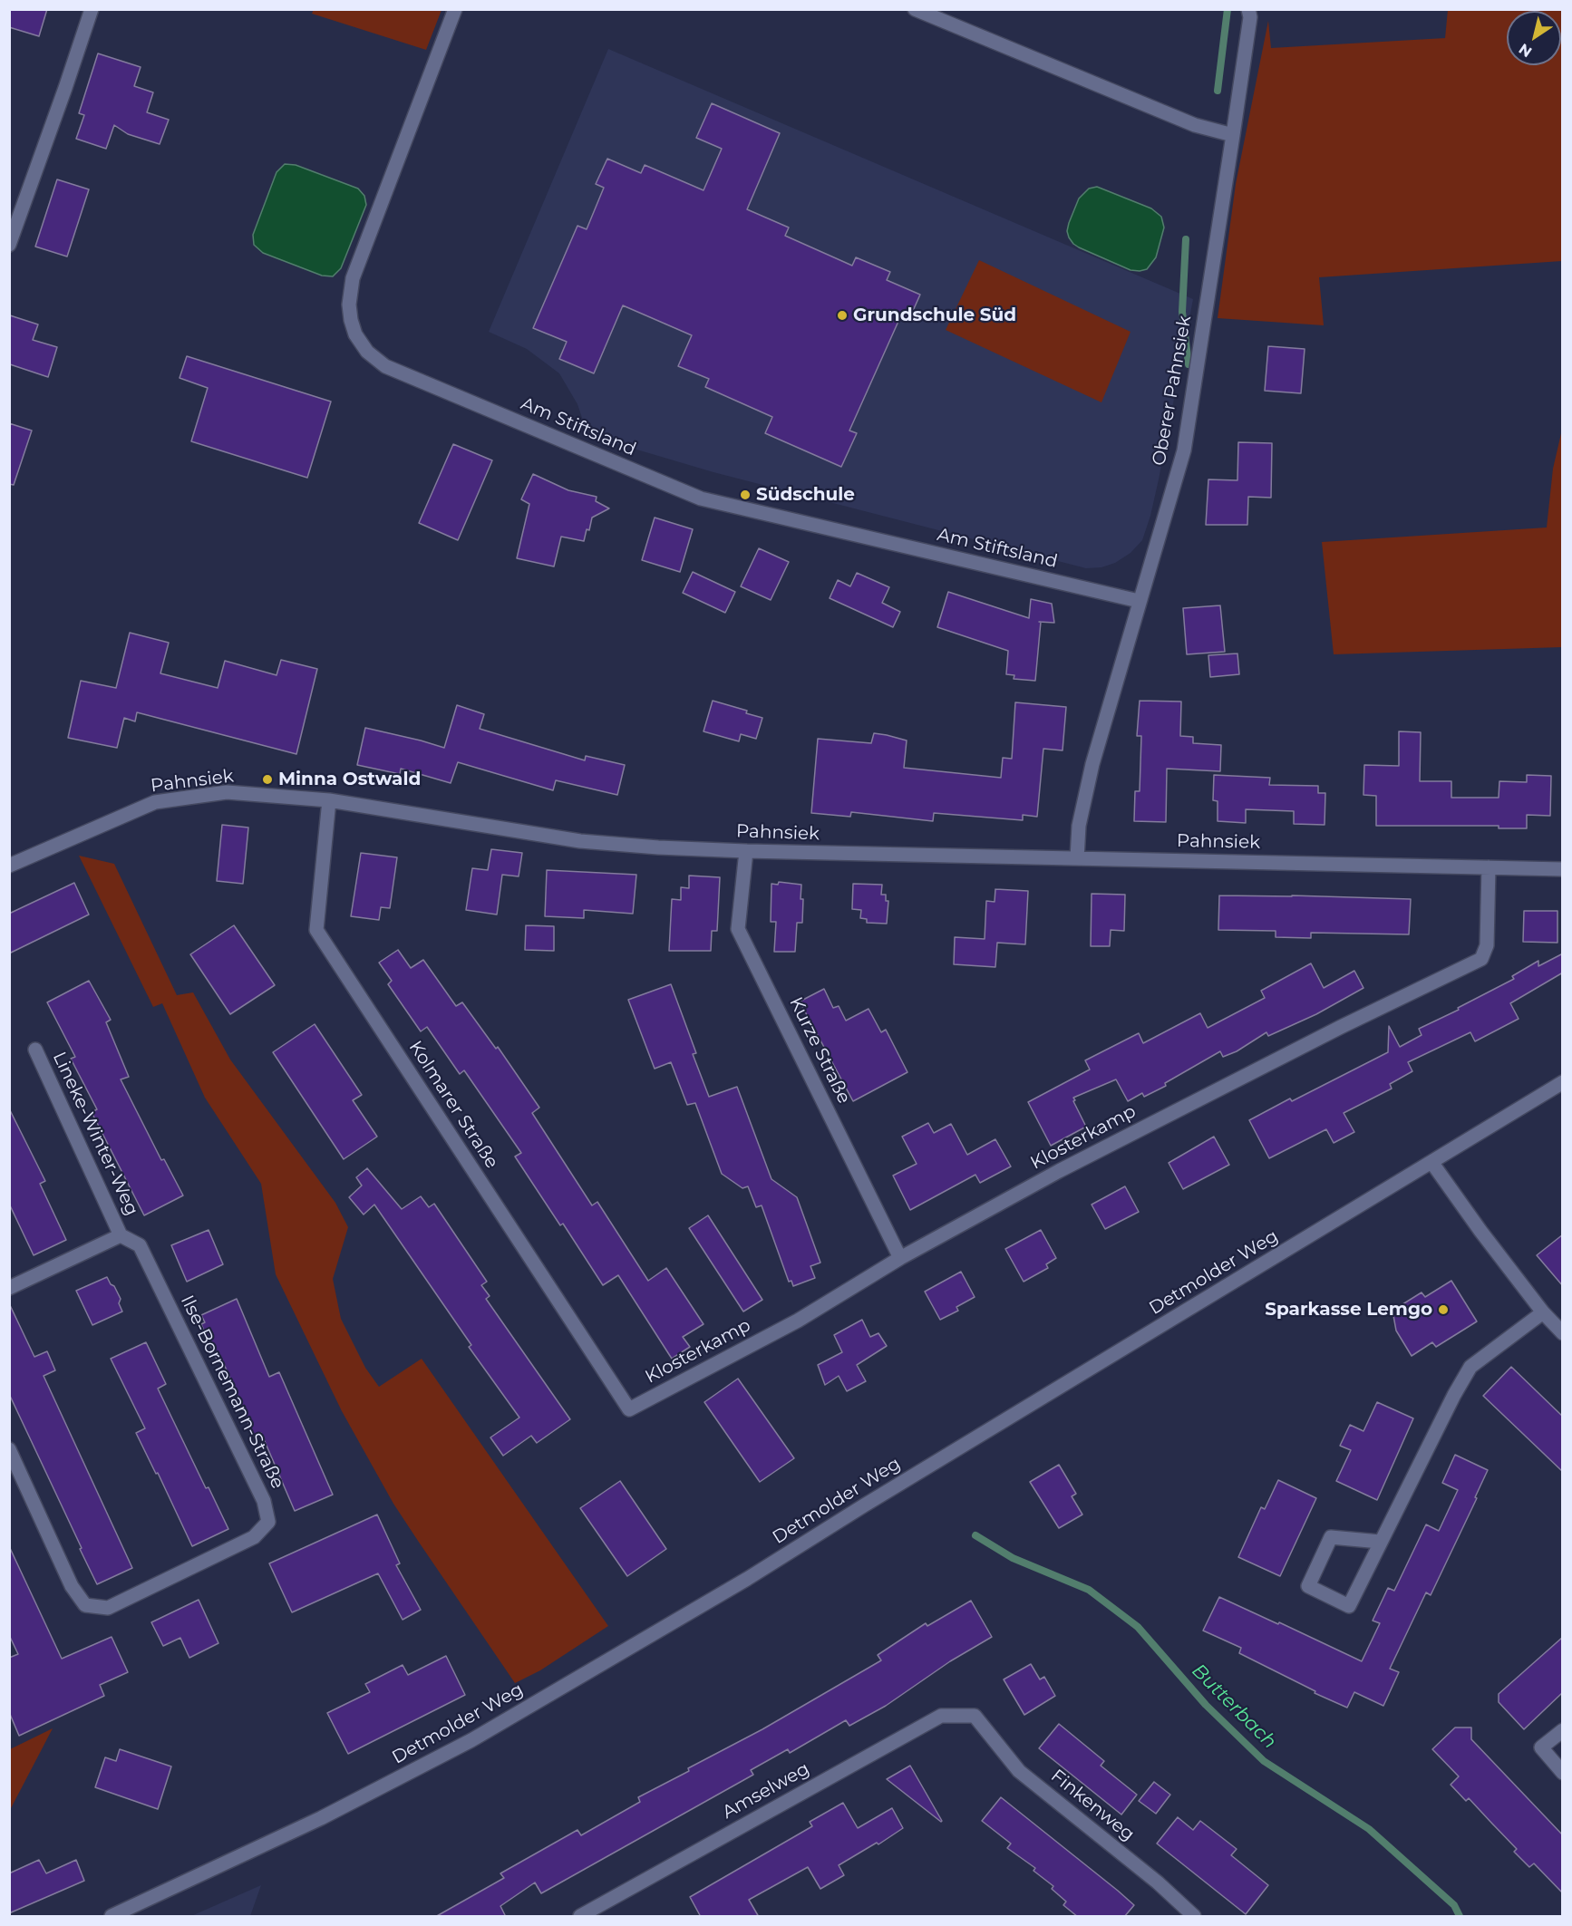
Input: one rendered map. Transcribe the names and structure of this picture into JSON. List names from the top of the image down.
{
  "streets": {
    "street": [
      "Oberer Pahnsiek",
      "Am Stiftsland",
      "Pahnsiek",
      "Kurze Straße",
      "Kolmarer Straße",
      "Lineke-Winter-Weg",
      "Klosterkamp",
      "Detmolder Weg",
      "Ilse-Bornemann-Straße",
      "Amselweg",
      "Finkenweg"
    ]
  },
  "crossings": [
    ["Oberer Pahnsiek", "Am Stiftsland"],
    ["Oberer Pahnsiek", "Pahnsiek"],
    ["Pahnsiek", "Kurze Straße"],
    ["Pahnsiek", "Kolmarer Straße"],
    ["Pahnsiek", "Klosterkamp"],
    ["Kurze Straße", "Klosterkamp"],
    ["Kolmarer Straße", "Klosterkamp"],
    ["Lineke-Winter-Weg", "Ilse-Bornemann-Straße"],
    ["Amselweg", "Finkenweg"]
  ],
  "water": ["Butterbach"],
  "places": [
    "Grundschule Süd",
    "Südschule",
    "Minna Ostwald",
    "Sparkasse Lemgo"
  ],
  "north": "bottom left"
}
